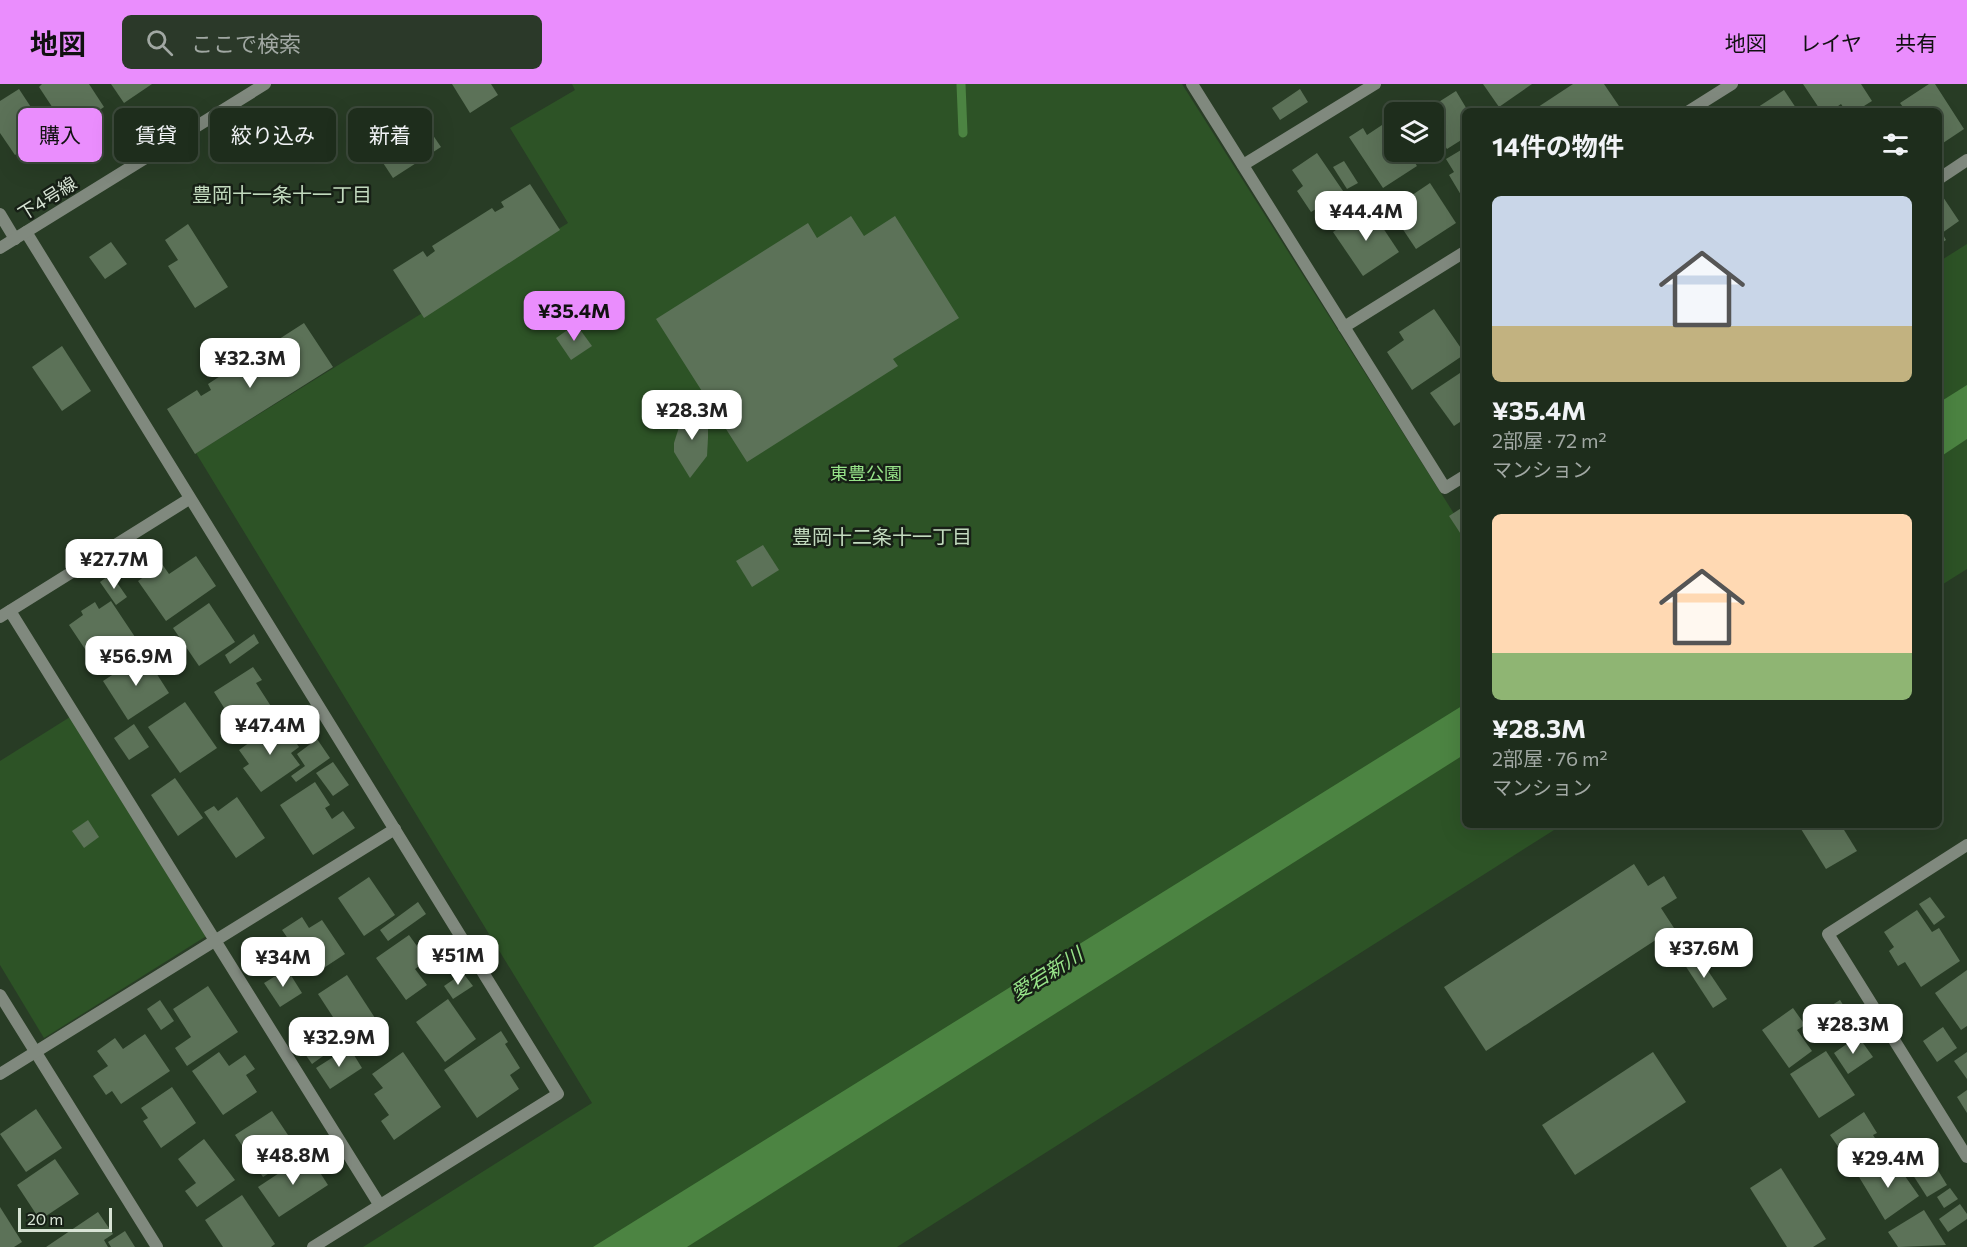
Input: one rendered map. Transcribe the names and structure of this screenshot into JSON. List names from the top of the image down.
{
  "streets": {
    "street": ["下4号線"]
  },
  "districts": ["豊岡十一条十一丁目", "豊岡十二条十一丁目"],
  "water": ["愛宕新川"],
  "parks": ["東豊公園"],
  "scale_bar": "20 m",
  "page": {
    "header": "地図",
    "search": "ここで検索",
    "nav": ["地図", "レイヤ", "共有"],
    "chip": [
      "購入",
      "賃貸",
      "絞り込み",
      "新着"
    ],
    "heading": "14件の物件",
    "list": [
      {
        "name": "¥35.4M",
        "note": "2部屋 · 72 m² · マンション"
      },
      {
        "name": "¥28.3M",
        "note": "2部屋 · 76 m² · マンション"
      }
    ],
    "price": [
      "¥44.4M",
      "¥35.4M",
      "¥32.3M",
      "¥28.3M",
      "¥27.7M",
      "¥56.9M",
      "¥47.4M",
      "¥37.6M",
      "¥51M",
      "¥34M",
      "¥28.3M",
      "¥32.9M",
      "¥48.8M",
      "¥29.4M"
    ],
    "scale": "20 m"
  }
}
